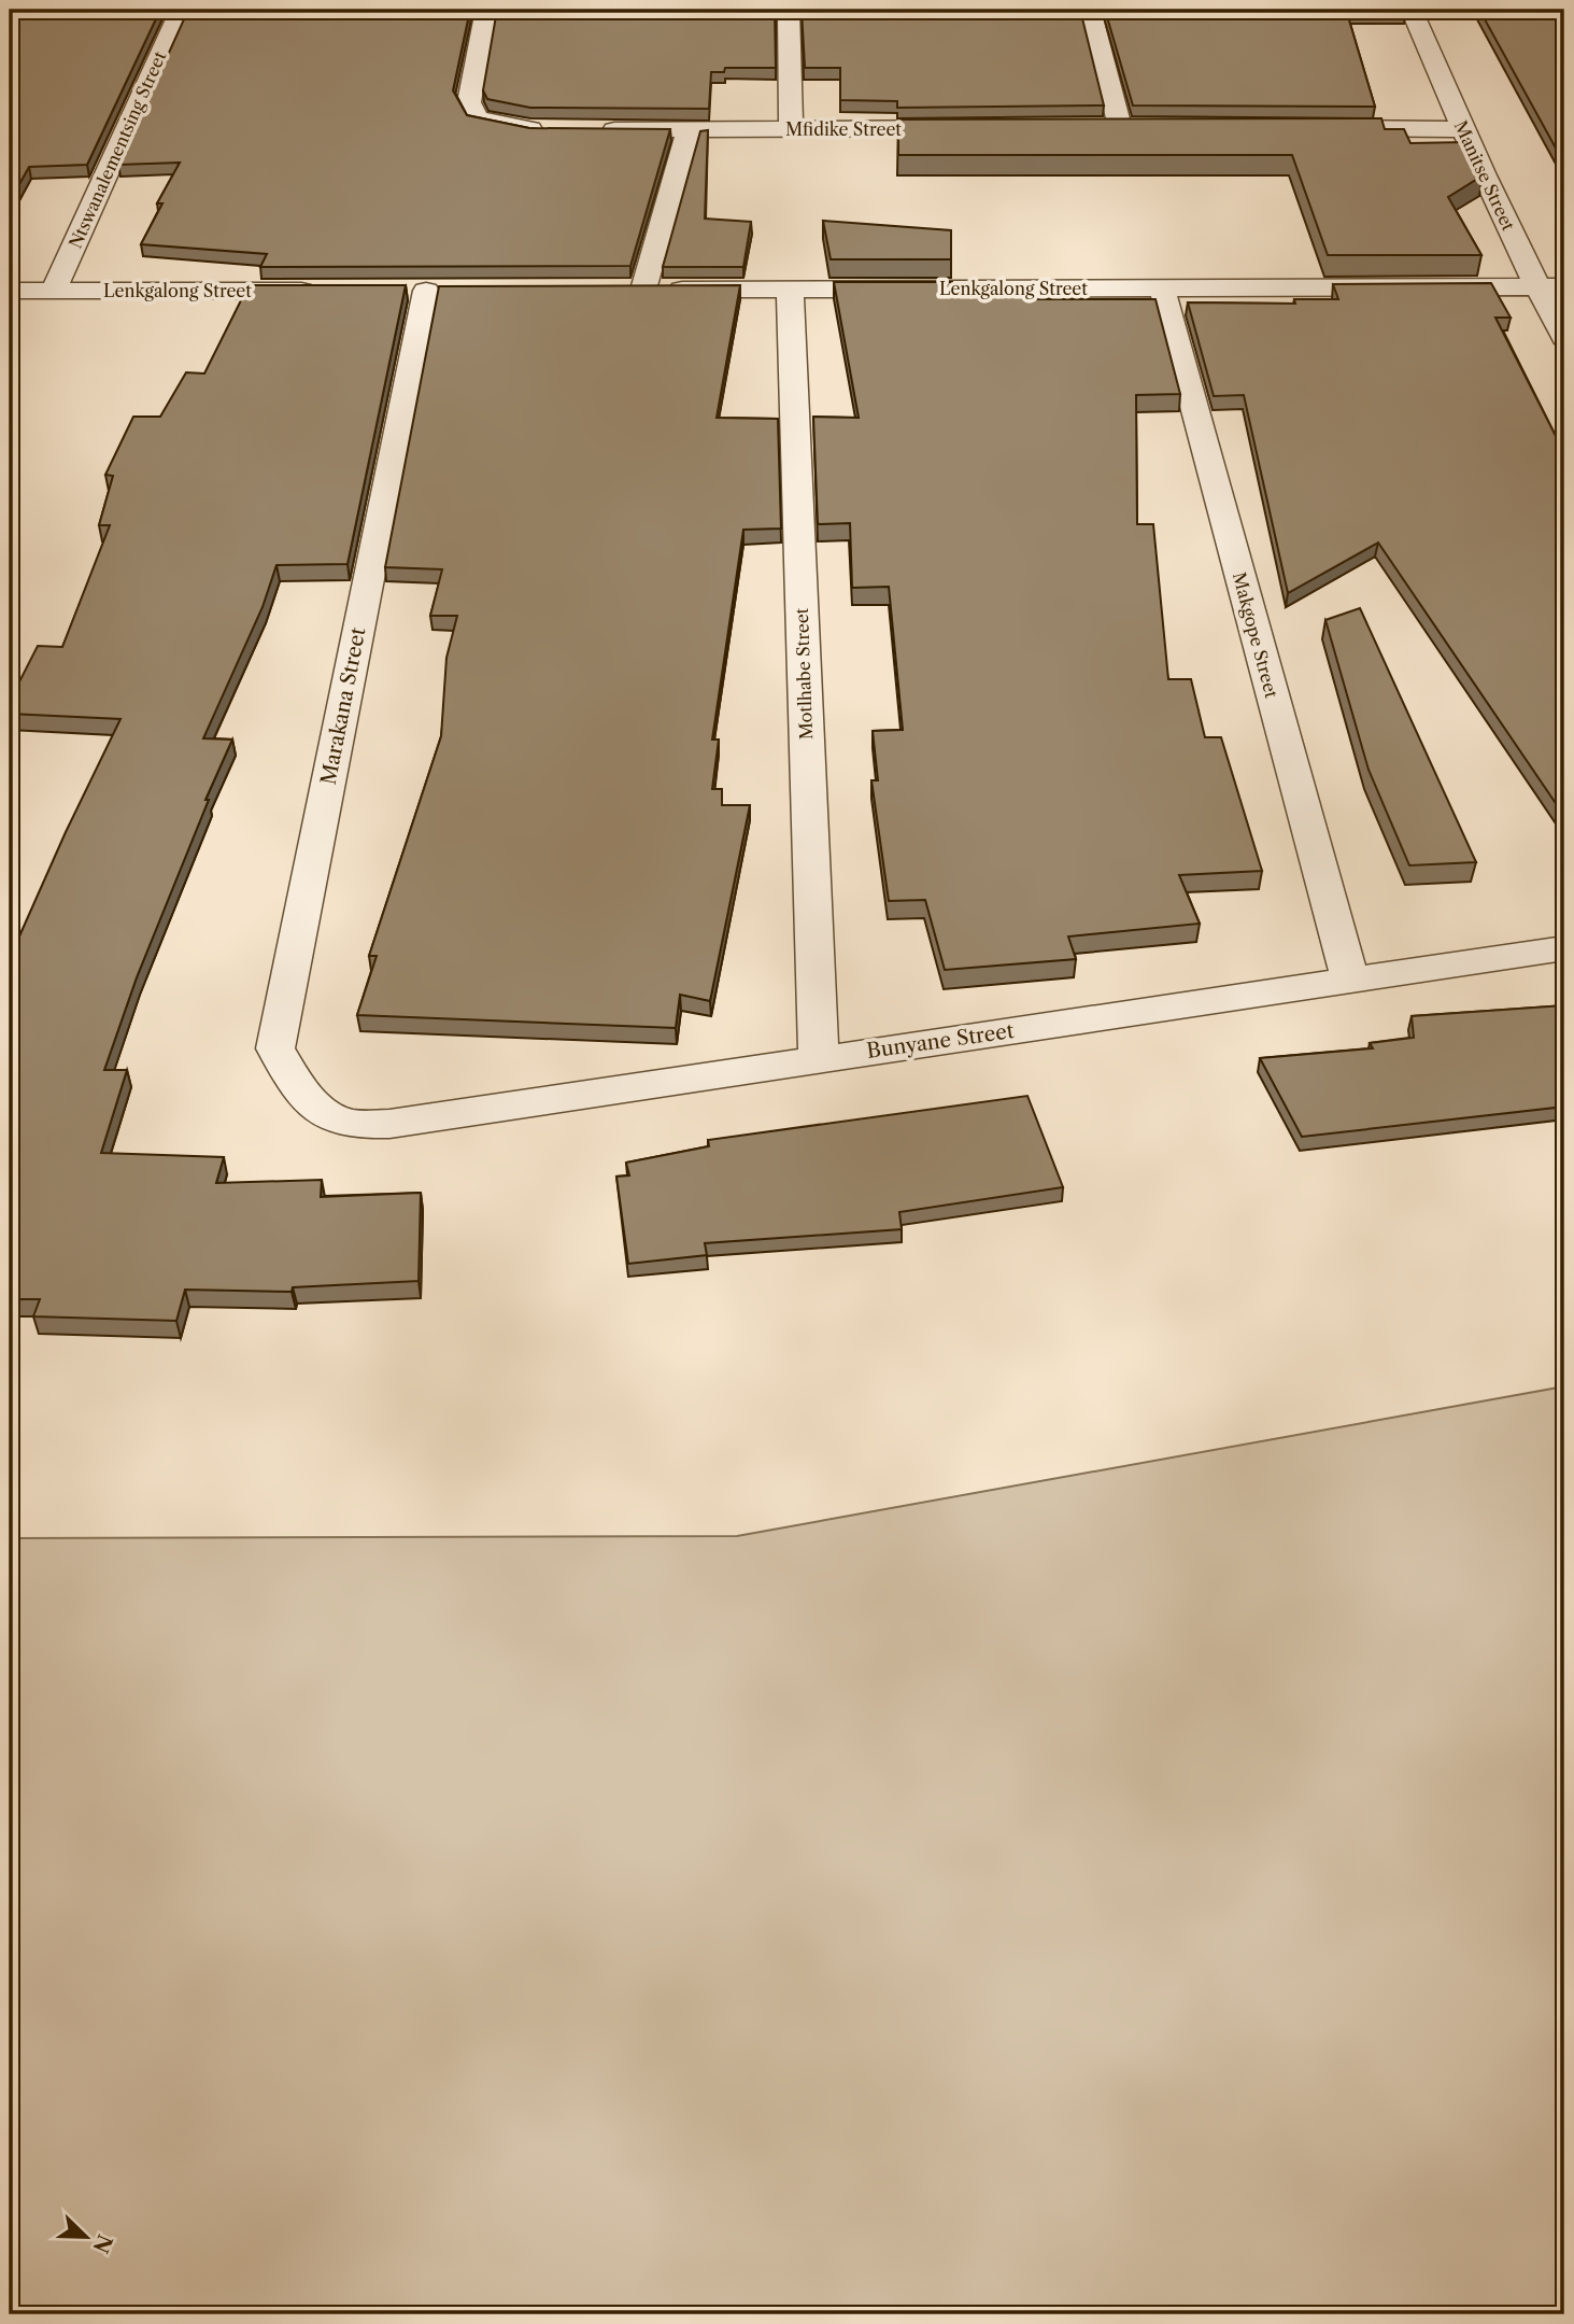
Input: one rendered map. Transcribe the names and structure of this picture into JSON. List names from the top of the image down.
{
  "streets": {
    "street": [
      "Mfidike Street",
      "Ntswanalementsing Street",
      "Manitse Street",
      "Lenkgalong Street",
      "Makgope Street",
      "Motlhabe Street",
      "Marakana Street",
      "Bunyane Street"
    ]
  },
  "crossings": [
    ["Ntswanalementsing Street", "Lenkgalong Street"],
    ["Manitse Street", "Lenkgalong Street"],
    ["Lenkgalong Street", "Makgope Street"],
    ["Lenkgalong Street", "Motlhabe Street"],
    ["Makgope Street", "Bunyane Street"],
    ["Motlhabe Street", "Bunyane Street"],
    ["Marakana Street", "Bunyane Street"]
  ],
  "north": "bottom right"
}
